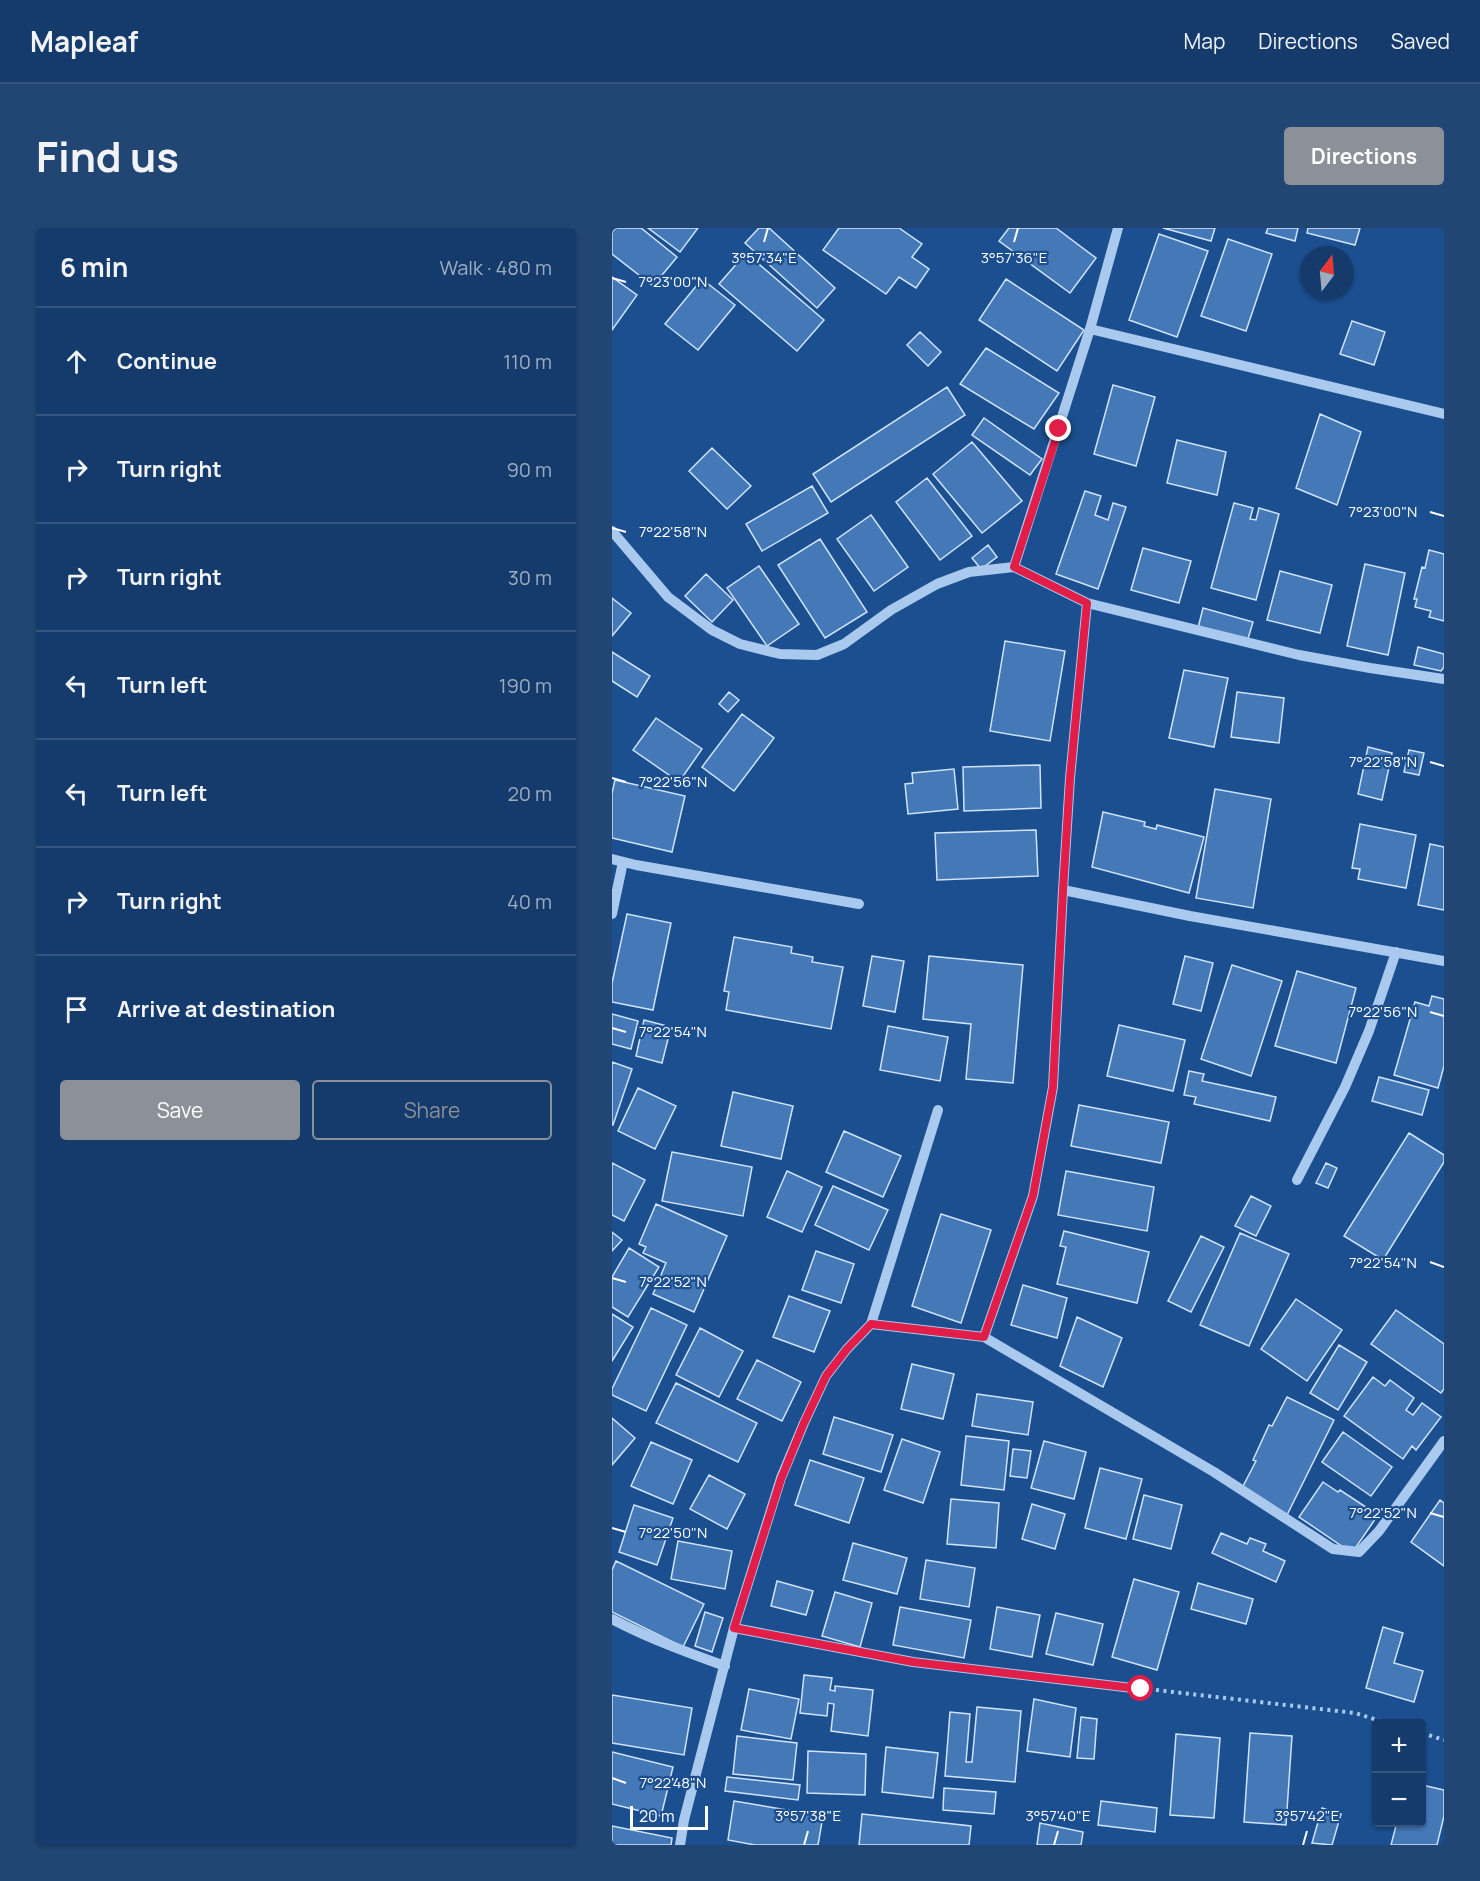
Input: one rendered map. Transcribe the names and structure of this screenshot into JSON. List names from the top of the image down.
{
  "scale_bar": "20 m",
  "north": "top",
  "page": {
    "header": "Mapleaf",
    "nav": ["Map", "Directions", "Saved"],
    "title": "Find us",
    "buttons": [
      "Directions",
      ["Save", "Share"]
    ],
    "heading": ["6 min", "Walk · 480 m"],
    "list": [
      ["Continue", "110 m"],
      ["Turn right", "90 m"],
      ["Turn right", "30 m"],
      ["Turn left", "190 m"],
      ["Turn left", "20 m"],
      ["Turn right", "40 m"],
      "Arrive at destination"
    ],
    "map_buttons": ["+", "−"],
    "scale": "20 m"
  },
  "coordinates": [
    "3°57'34\"E",
    "3°57'36\"E",
    "7°23'00\"N",
    "7°22'58\"N",
    "7°22'56\"N",
    "7°22'54\"N",
    "7°22'52\"N",
    "7°22'50\"N",
    "7°22'48\"N",
    "3°57'38\"E",
    "3°57'40\"E",
    "3°57'42\"E"
  ]
}
